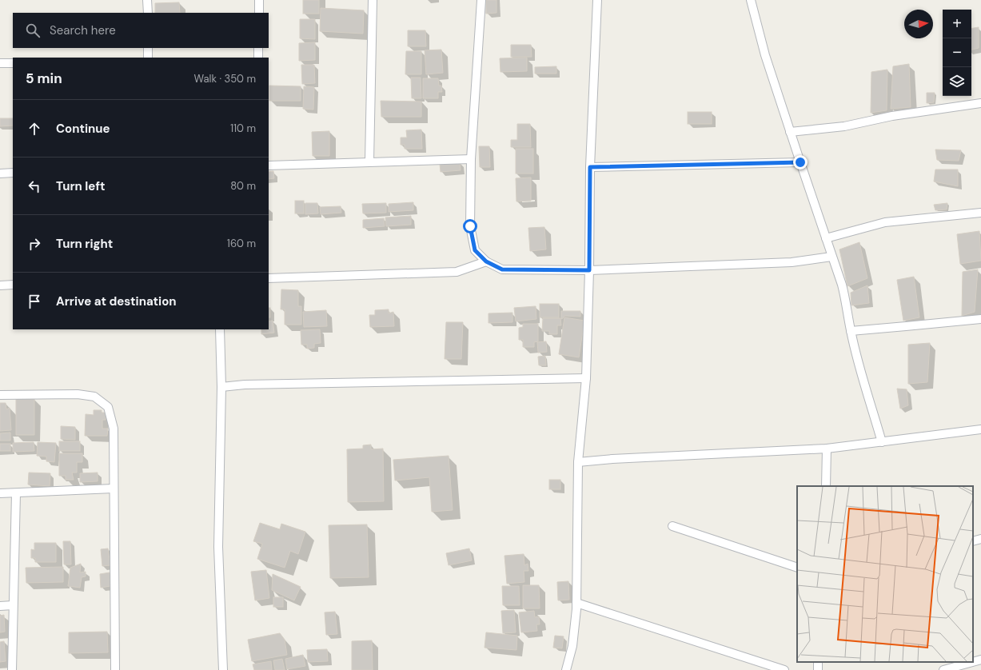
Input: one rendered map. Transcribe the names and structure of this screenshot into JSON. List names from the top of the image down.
{
  "north": "right",
  "page": {
    "map_buttons": ["+", "−"],
    "search": "Search here",
    "heading": ["5 min", "Walk · 350 m"],
    "list": [
      ["Continue", "110 m"],
      ["Turn left", "80 m"],
      ["Turn right", "160 m"],
      "Arrive at destination"
    ]
  }
}
